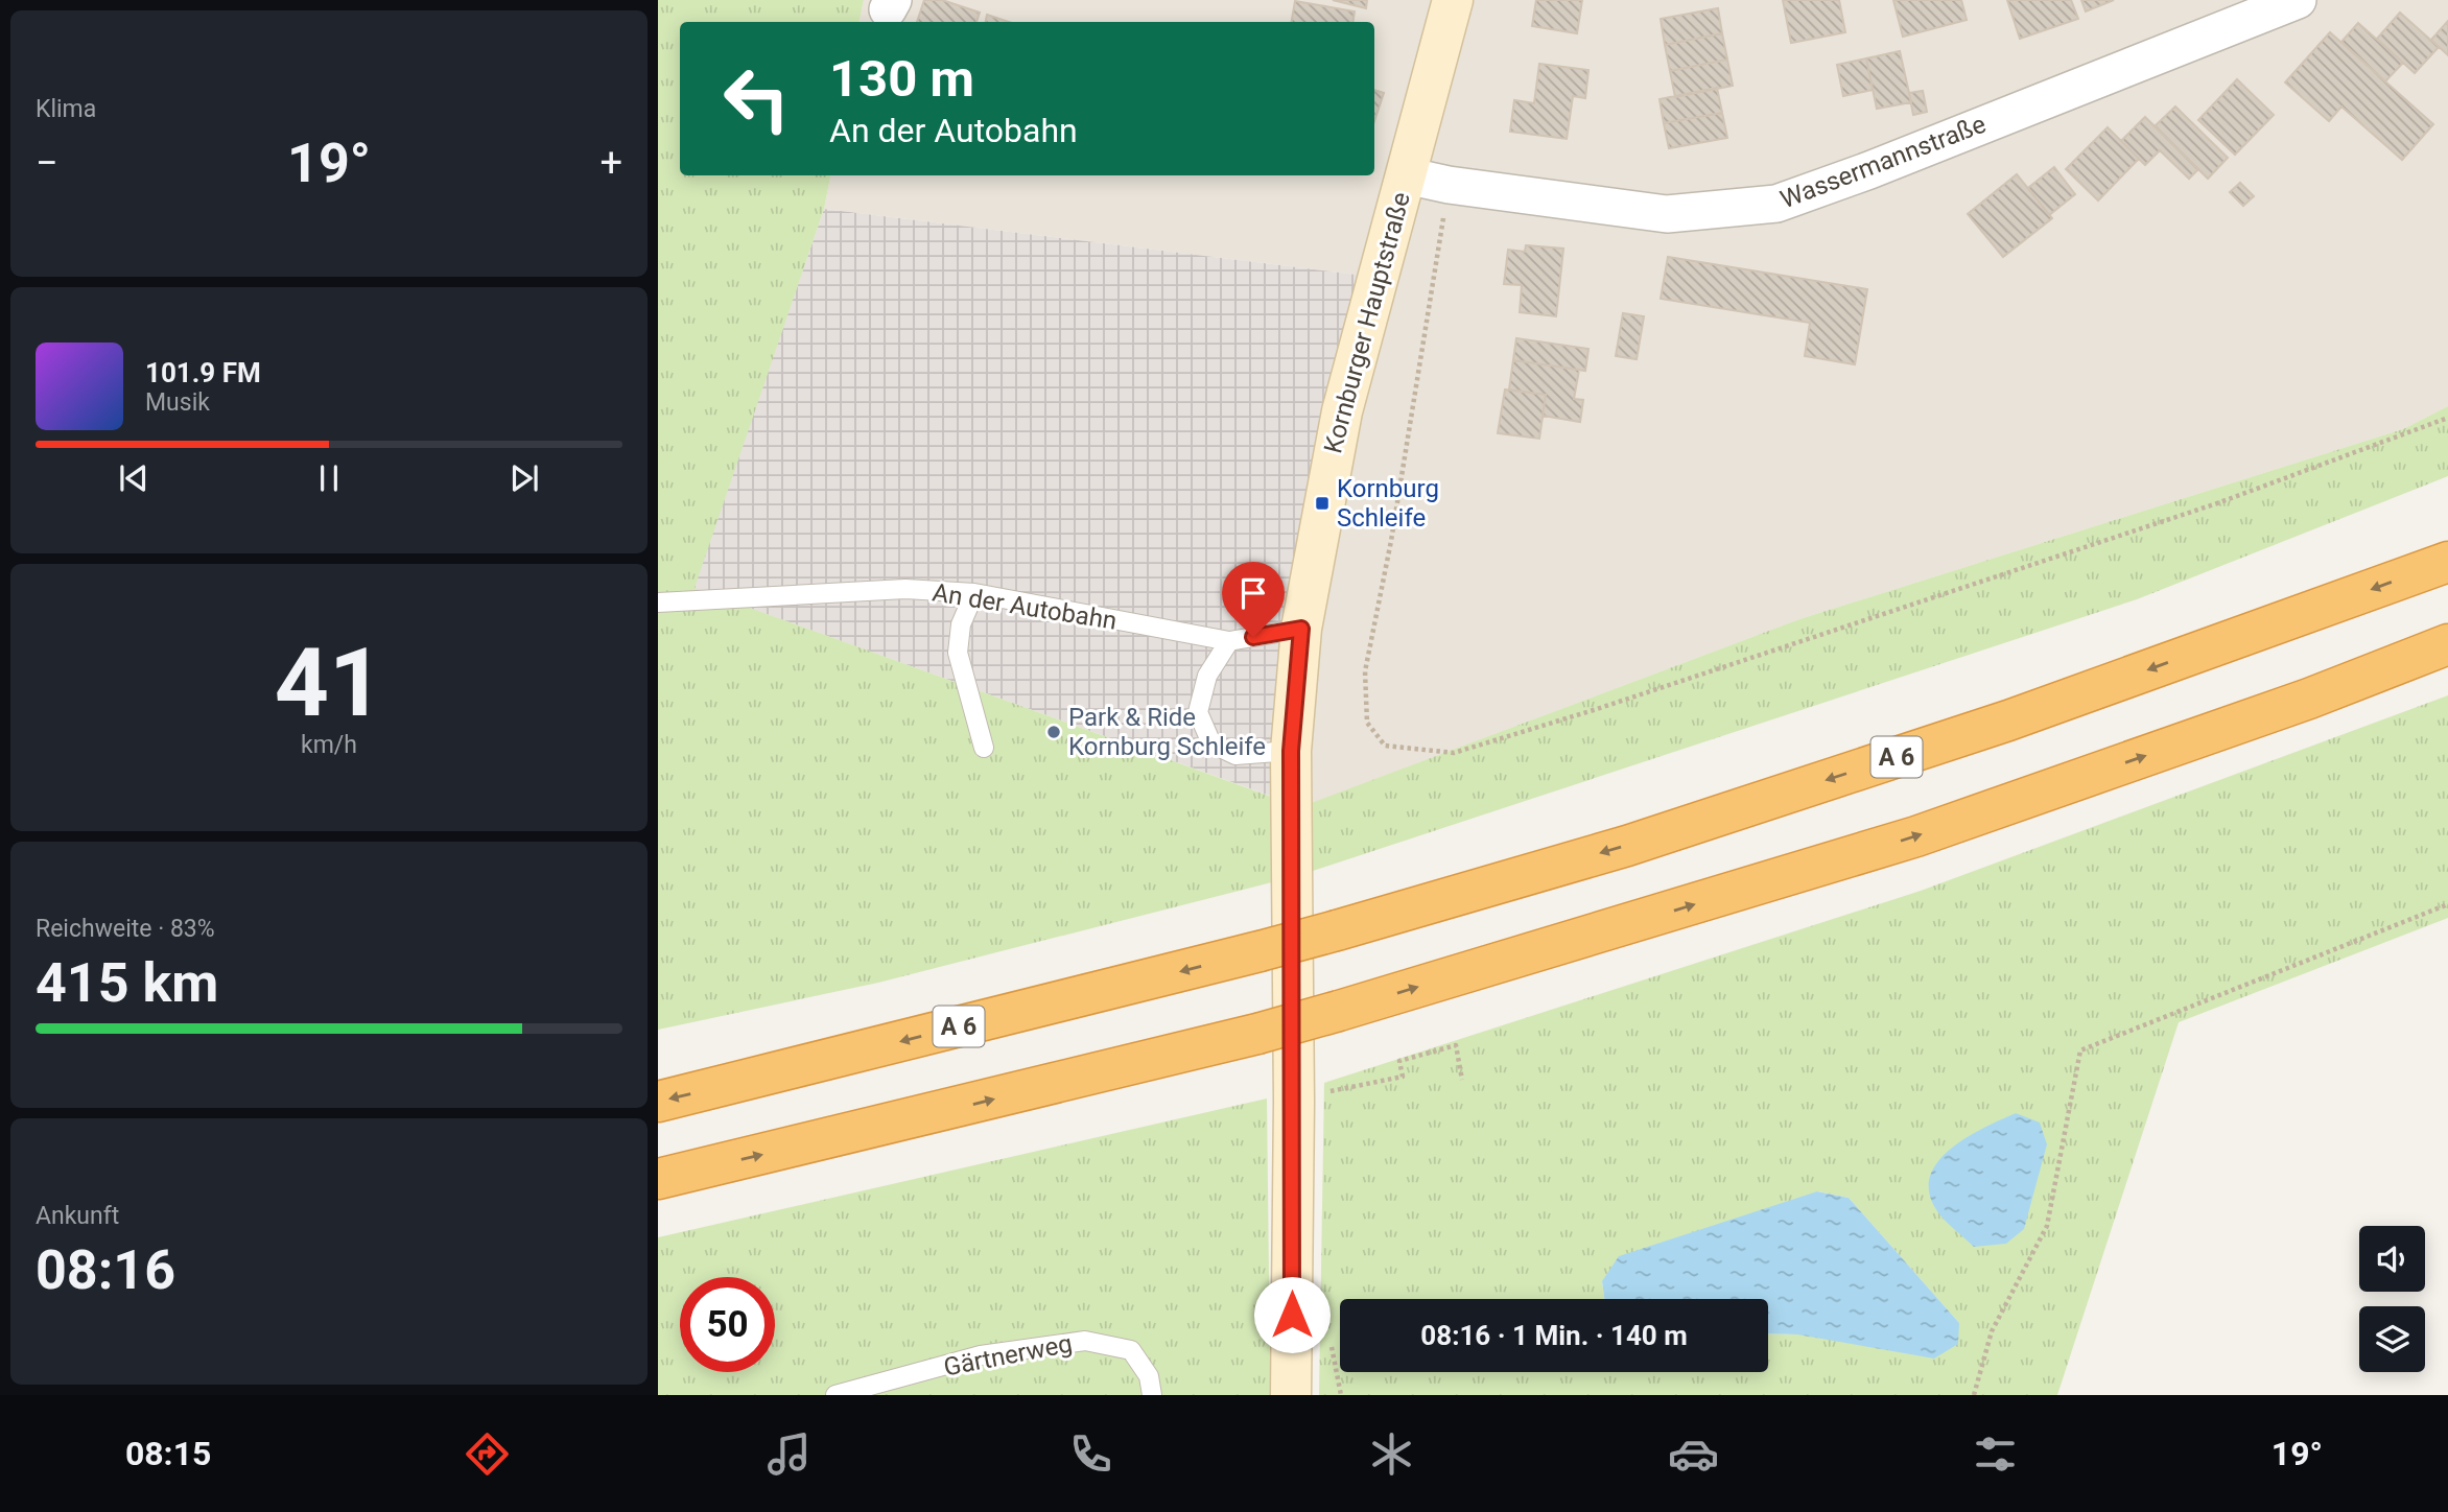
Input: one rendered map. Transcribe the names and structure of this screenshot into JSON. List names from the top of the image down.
{
  "streets": {
    "highway": ["A 6"],
    "main road": ["Kornburger Hauptstraße"],
    "street": ["Wassermannstraße"],
    "lane": ["An der Autobahn", "Gärtnerweg"]
  },
  "crossings": [
    ["Wassermannstraße", "Kornburger Hauptstraße"],
    ["Kornburger Hauptstraße", "An der Autobahn"]
  ],
  "places": {
    "transit": ["Kornburg Schleife"],
    "other": ["Park & Ride Kornburg Schleife"]
  },
  "page": {
    "tile": [
      "Klima",
      ["41", "km/h"],
      ["Reichweite · 83%", "415 km"],
      ["Ankunft", "08:16"]
    ],
    "turn": ["130 m", "An der Autobahn"],
    "heat": ["−", "19°", "+"],
    "song": ["101.9 FM", "Musik"],
    "limit": "50",
    "trip": "08:16 · 1 Min. · 140 m",
    "tabs": ["08:15", "19°"]
  }
}
